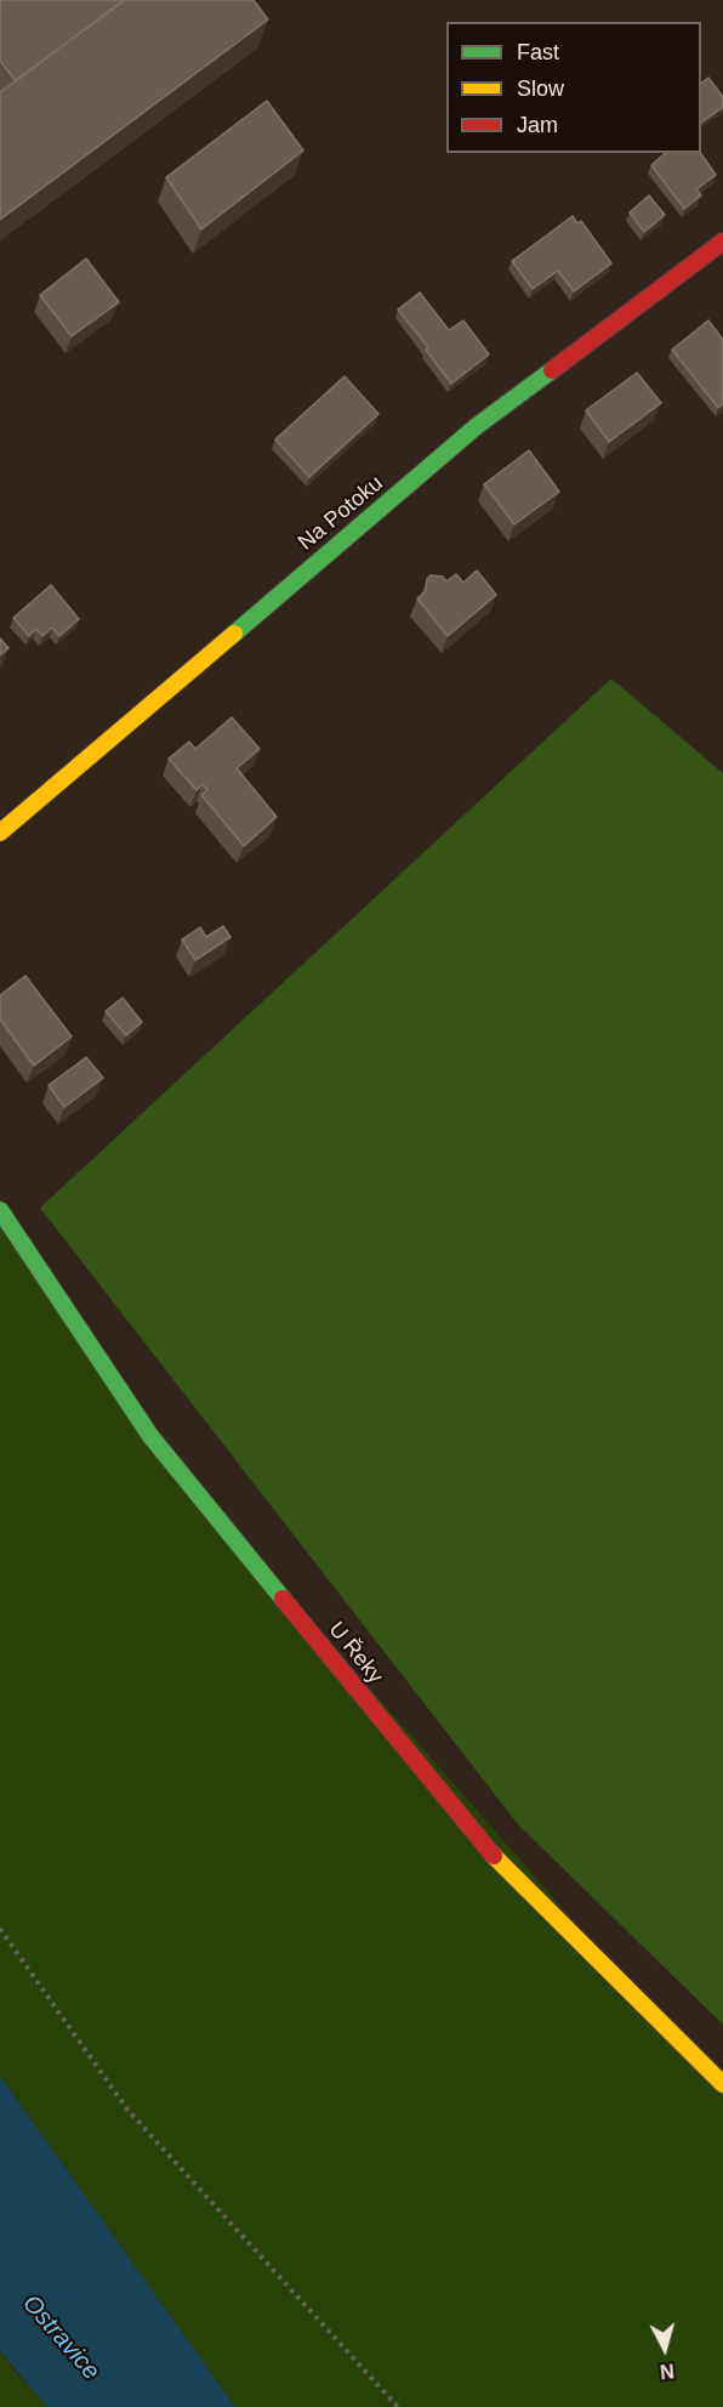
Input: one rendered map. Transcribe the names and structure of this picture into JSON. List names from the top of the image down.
{
  "streets": {
    "street": ["Na Potoku", "U Řeky"]
  },
  "water": ["Ostravice"],
  "legend": ["Fast", "Slow", "Jam"],
  "north": "bottom"
}
